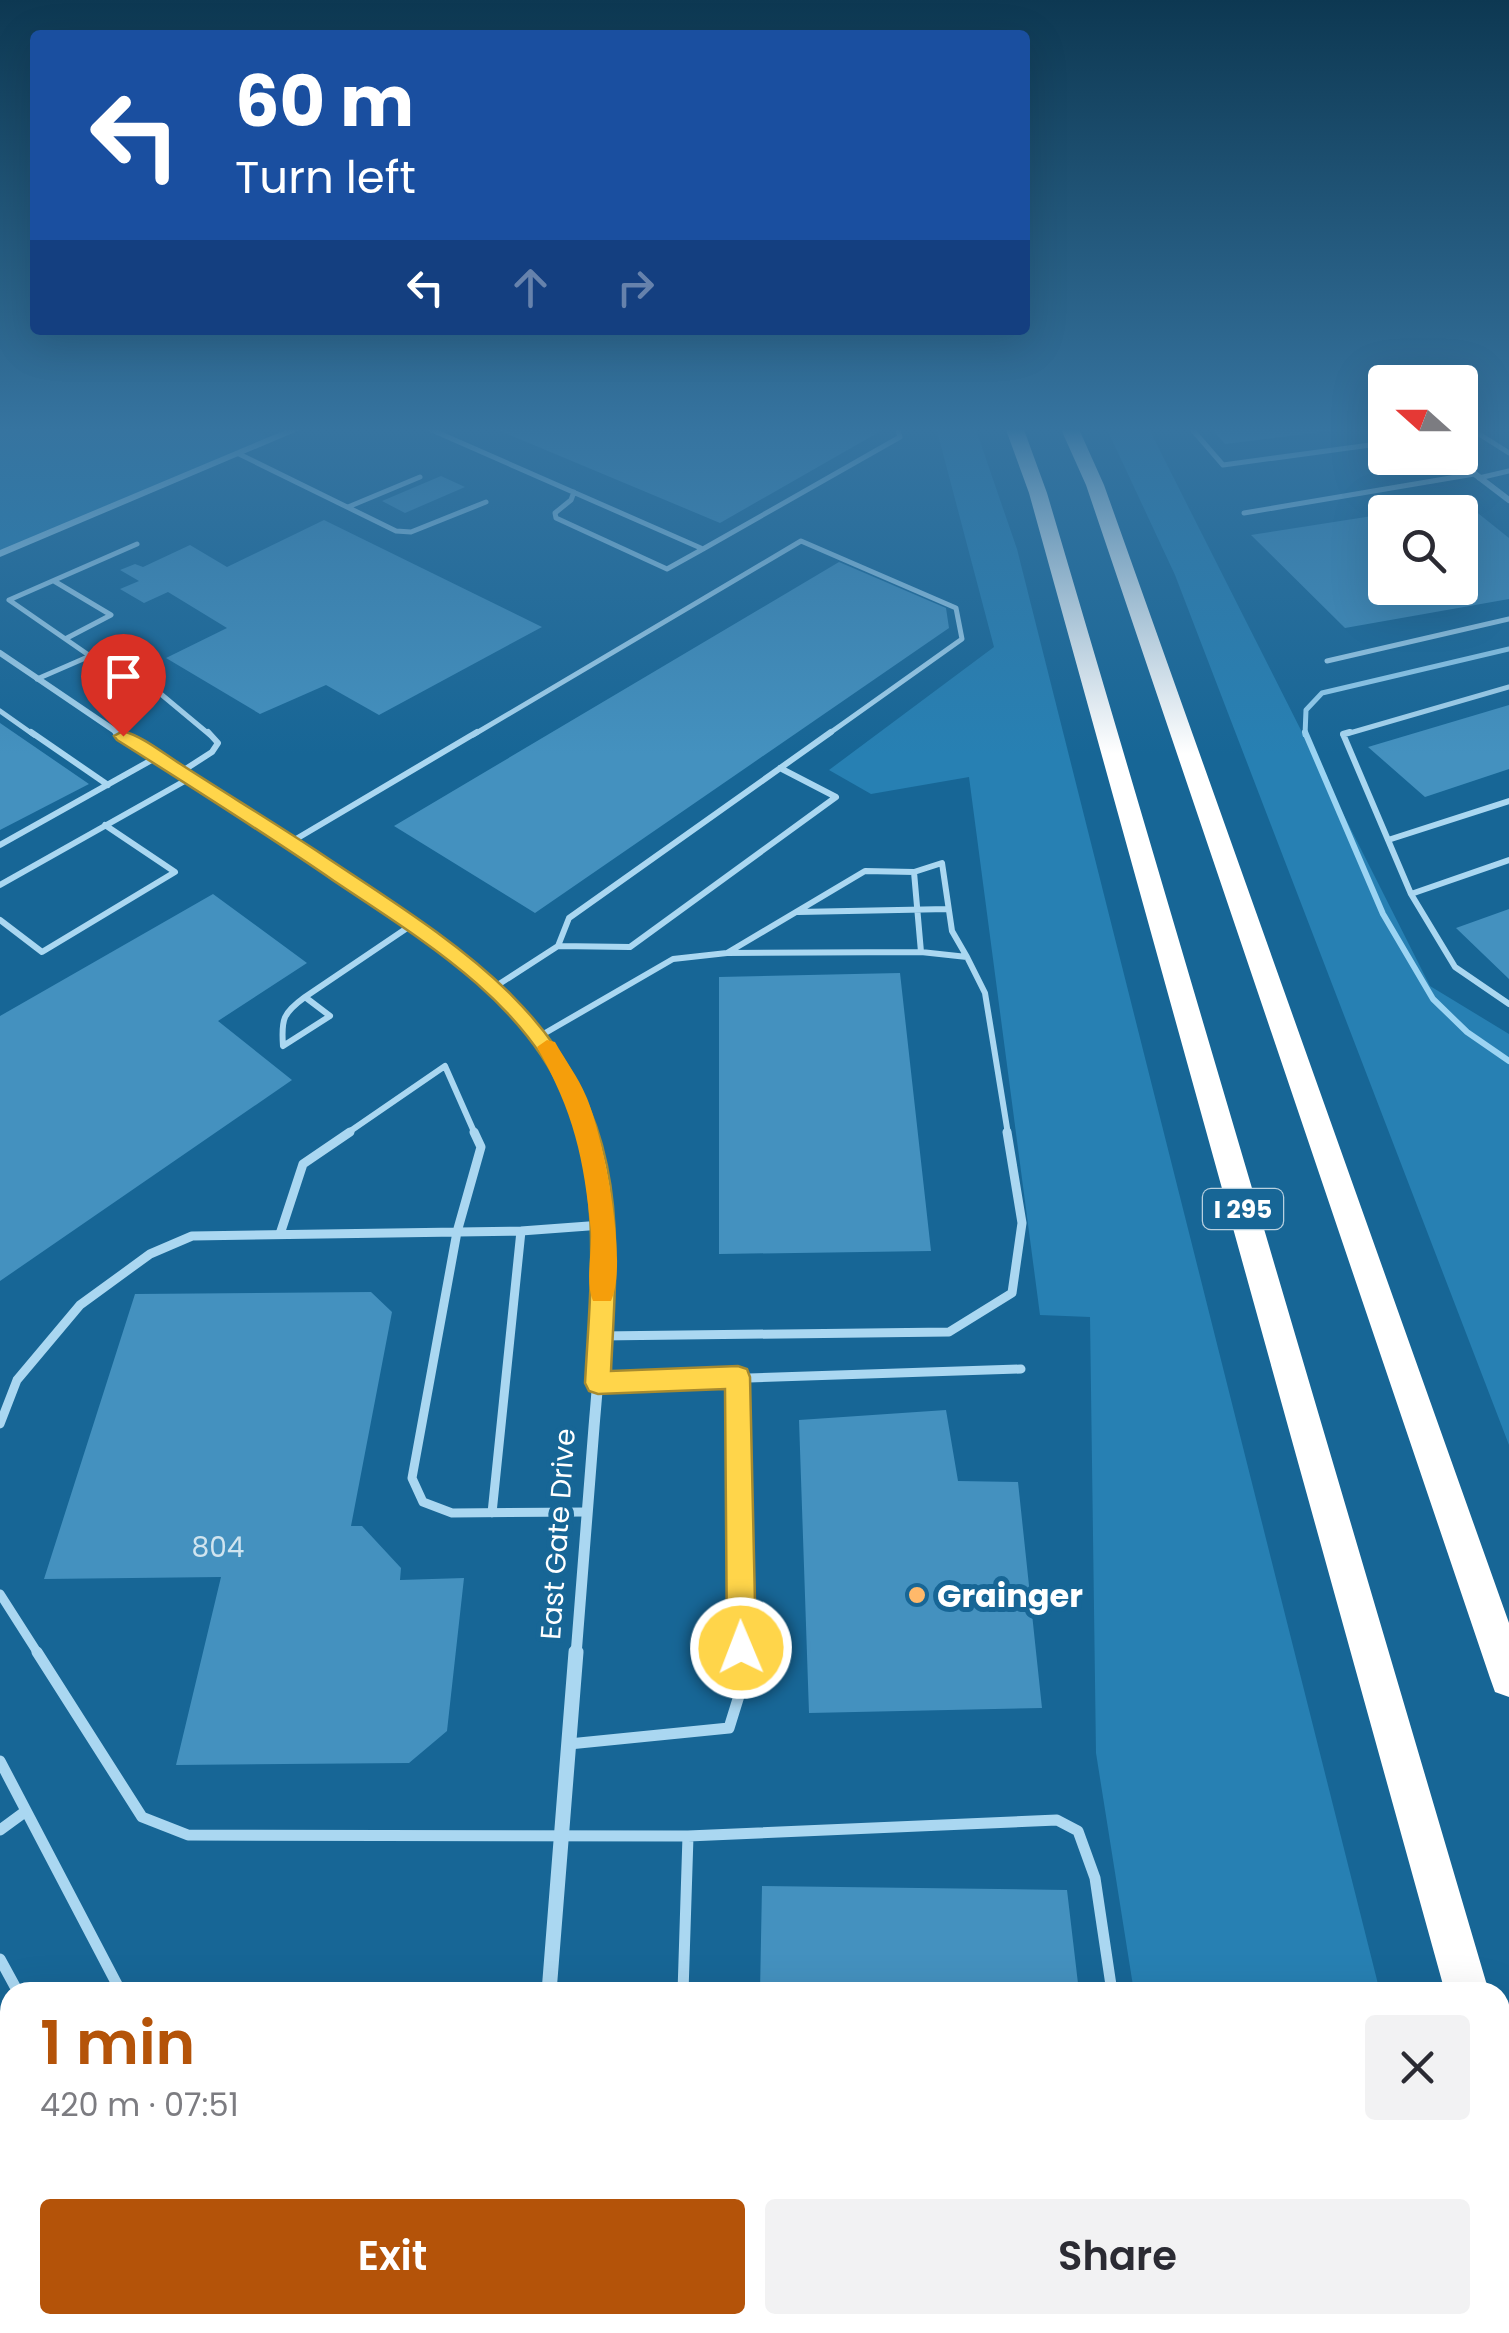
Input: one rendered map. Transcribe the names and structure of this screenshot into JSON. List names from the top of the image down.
{
  "streets": {
    "highway": ["I 295"],
    "street": ["East Gate Drive"]
  },
  "places": ["Grainger"],
  "house_numbers": ["804"],
  "north": "left",
  "page": {
    "turn": ["60 m", "Turn left"],
    "heading": ["1 min", "420 m · 07:51"],
    "buttons": ["Exit", "Share"]
  }
}
